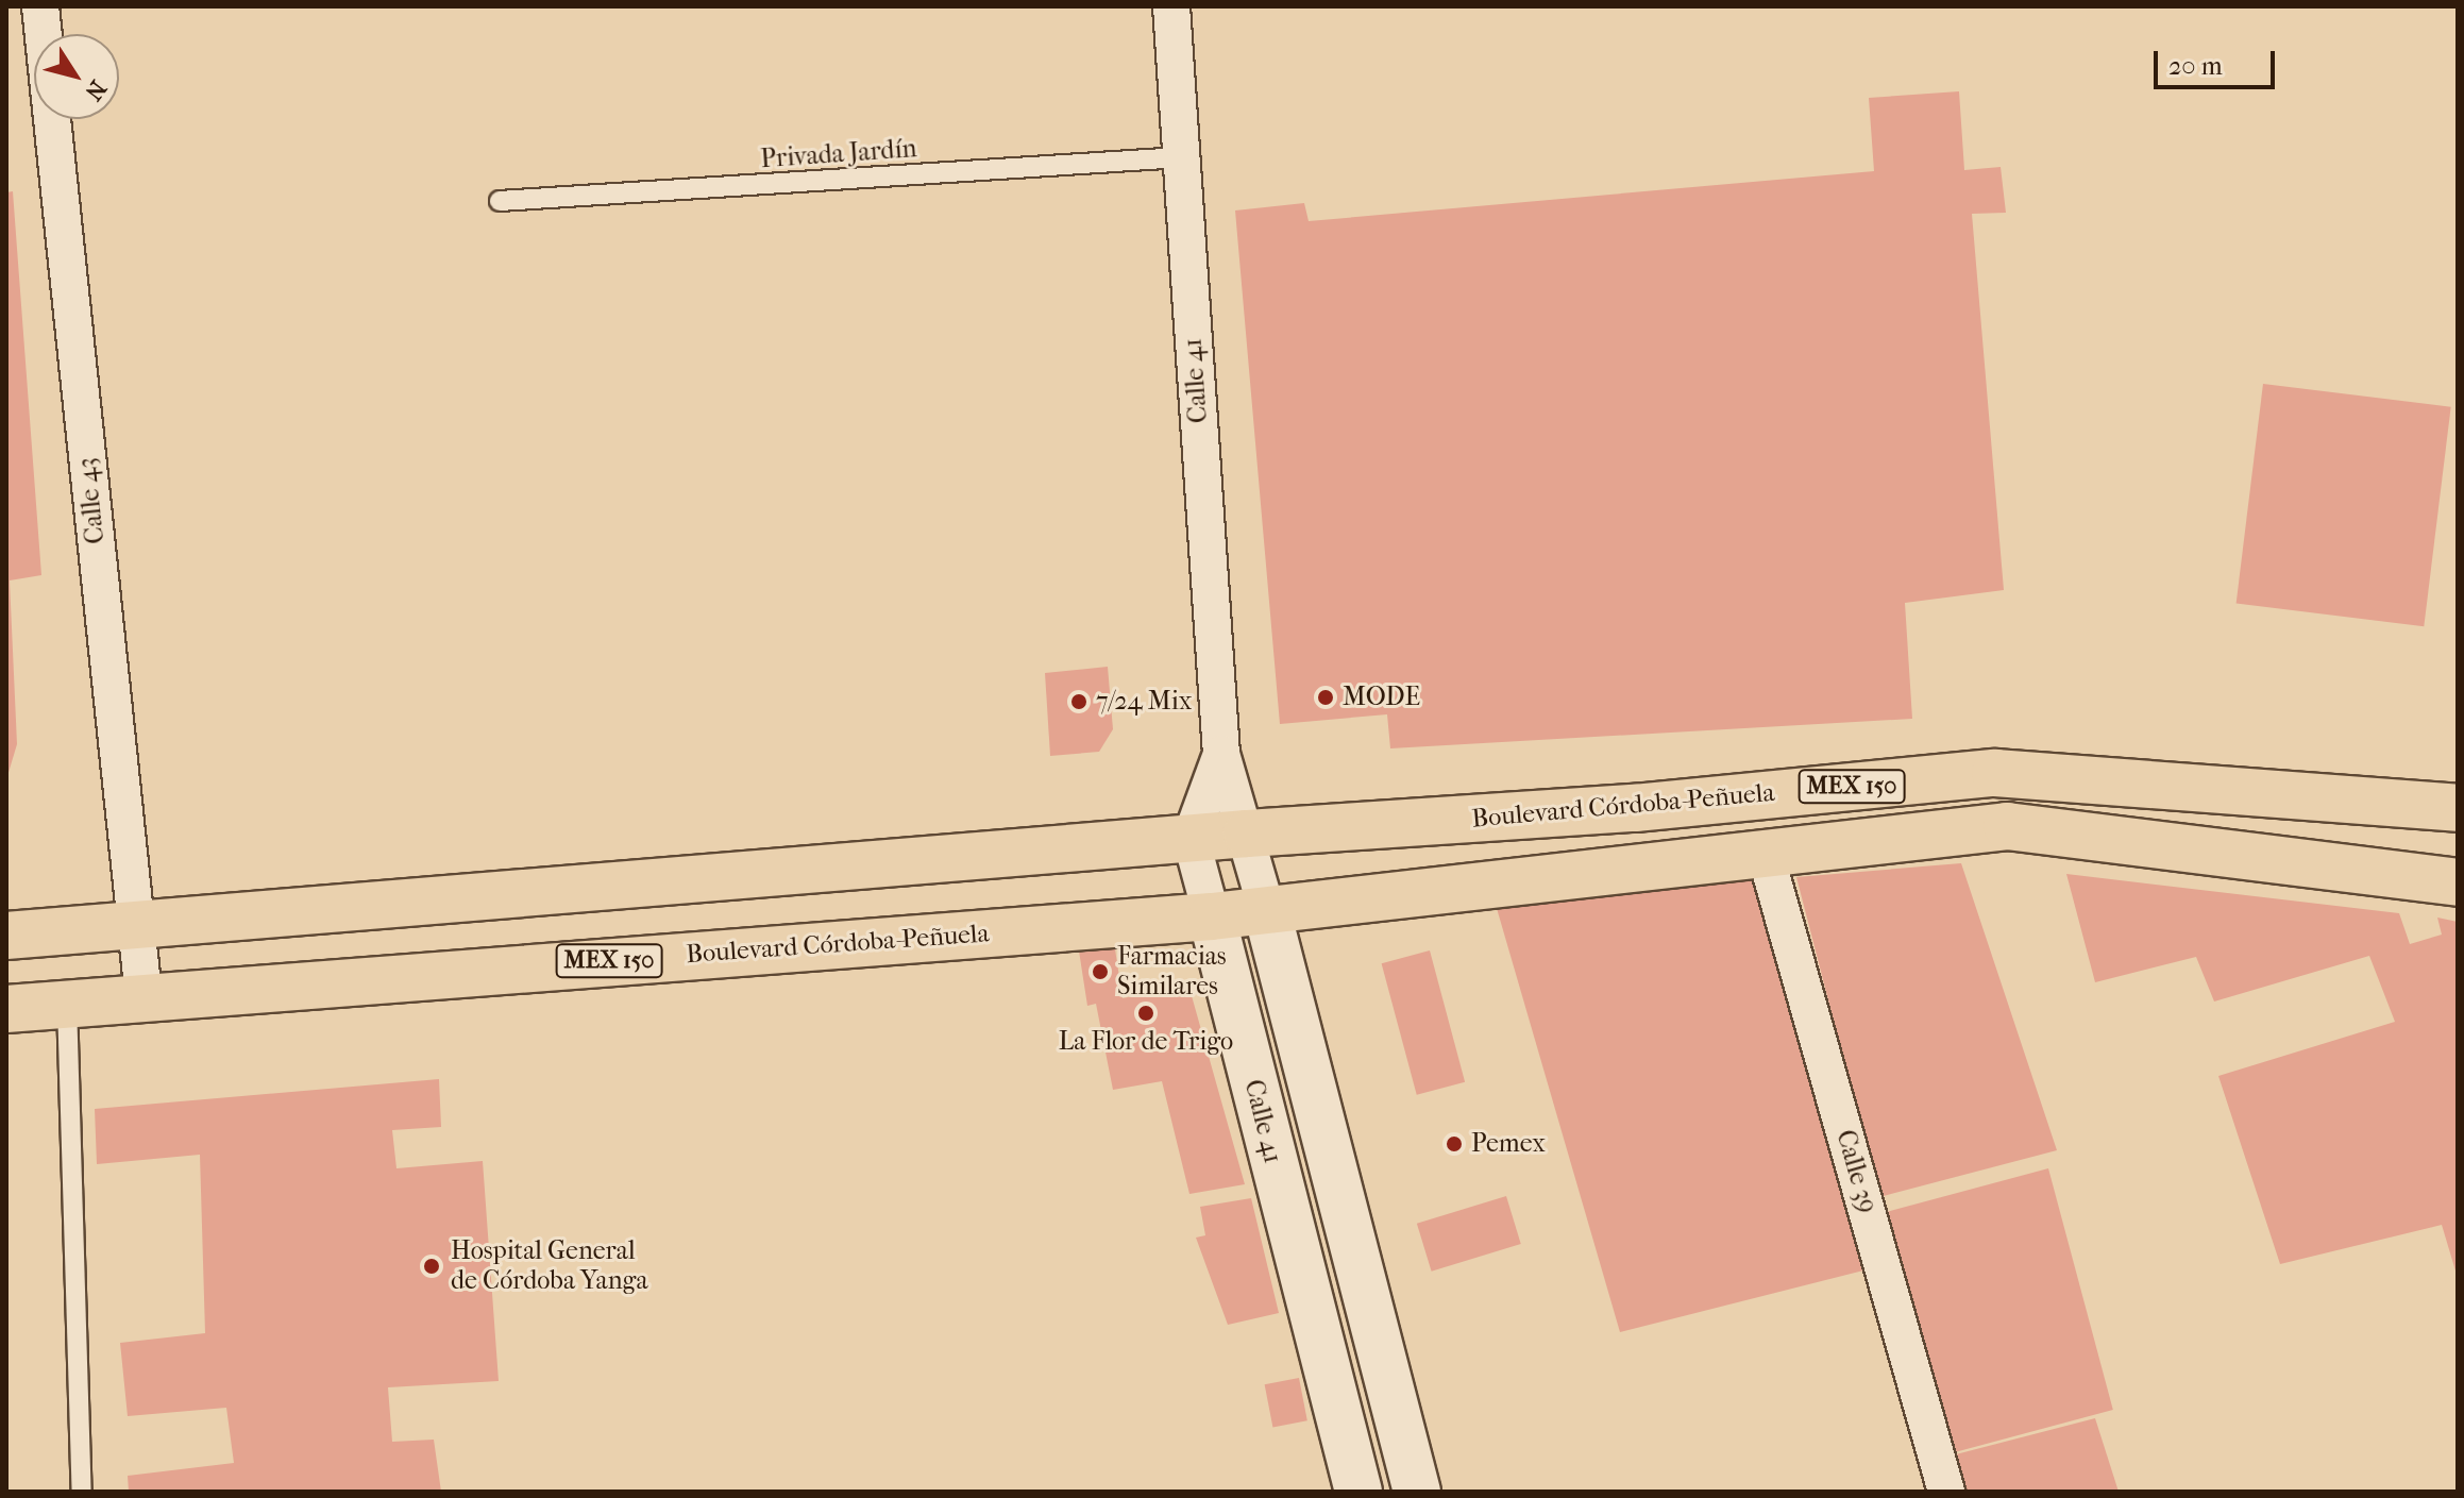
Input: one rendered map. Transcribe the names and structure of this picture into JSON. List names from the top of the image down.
{
  "streets": {
    "main road": ["MEX 150", "Boulevard Córdoba-Peñuela"],
    "street": ["Calle 41", "Calle 43", "Calle 39"],
    "lane": ["Privada Jardín"]
  },
  "crossings": [
    ["Privada Jardín", "Calle 41"],
    ["Calle 41", "MEX 150"],
    ["Calle 41", "Boulevard Córdoba-Peñuela"],
    ["Calle 43", "MEX 150"],
    ["Calle 43", "Boulevard Córdoba-Peñuela"],
    ["MEX 150", "Boulevard Córdoba-Peñuela"],
    ["MEX 150", "Calle 39"]
  ],
  "places": [
    "MODE",
    "7/24 Mix",
    "Farmacias Similares",
    "La Flor de Trigo",
    "Pemex",
    "Hospital General de Córdoba Yanga"
  ],
  "scale_bar": "20 m",
  "north": "bottom right"
}
